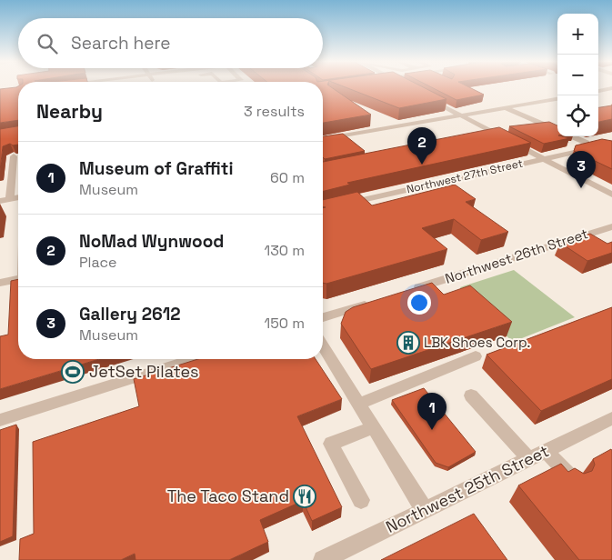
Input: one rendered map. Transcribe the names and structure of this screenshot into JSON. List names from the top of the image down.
{
  "streets": {
    "street": ["Northwest 27th Street", "Northwest 26th Street", "Northwest 25th Street"]
  },
  "places": {
    "building": ["LBK Shoes Corp."],
    "sports": ["JetSet Pilates"],
    "restaurant": ["The Taco Stand"]
  },
  "page": {
    "map_buttons": ["+", "−"],
    "search": "Search here",
    "heading": ["Nearby", "3 results"],
    "pins": ["2", "3", "1"],
    "list": [
      {
        "mark": "1",
        "name": "Museum of Graffiti",
        "note": "Museum",
        "value": "60 m"
      },
      {
        "mark": "2",
        "name": "NoMad Wynwood",
        "note": "Place",
        "value": "130 m"
      },
      {
        "mark": "3",
        "name": "Gallery 2612",
        "note": "Museum",
        "value": "150 m"
      }
    ]
  }
}
